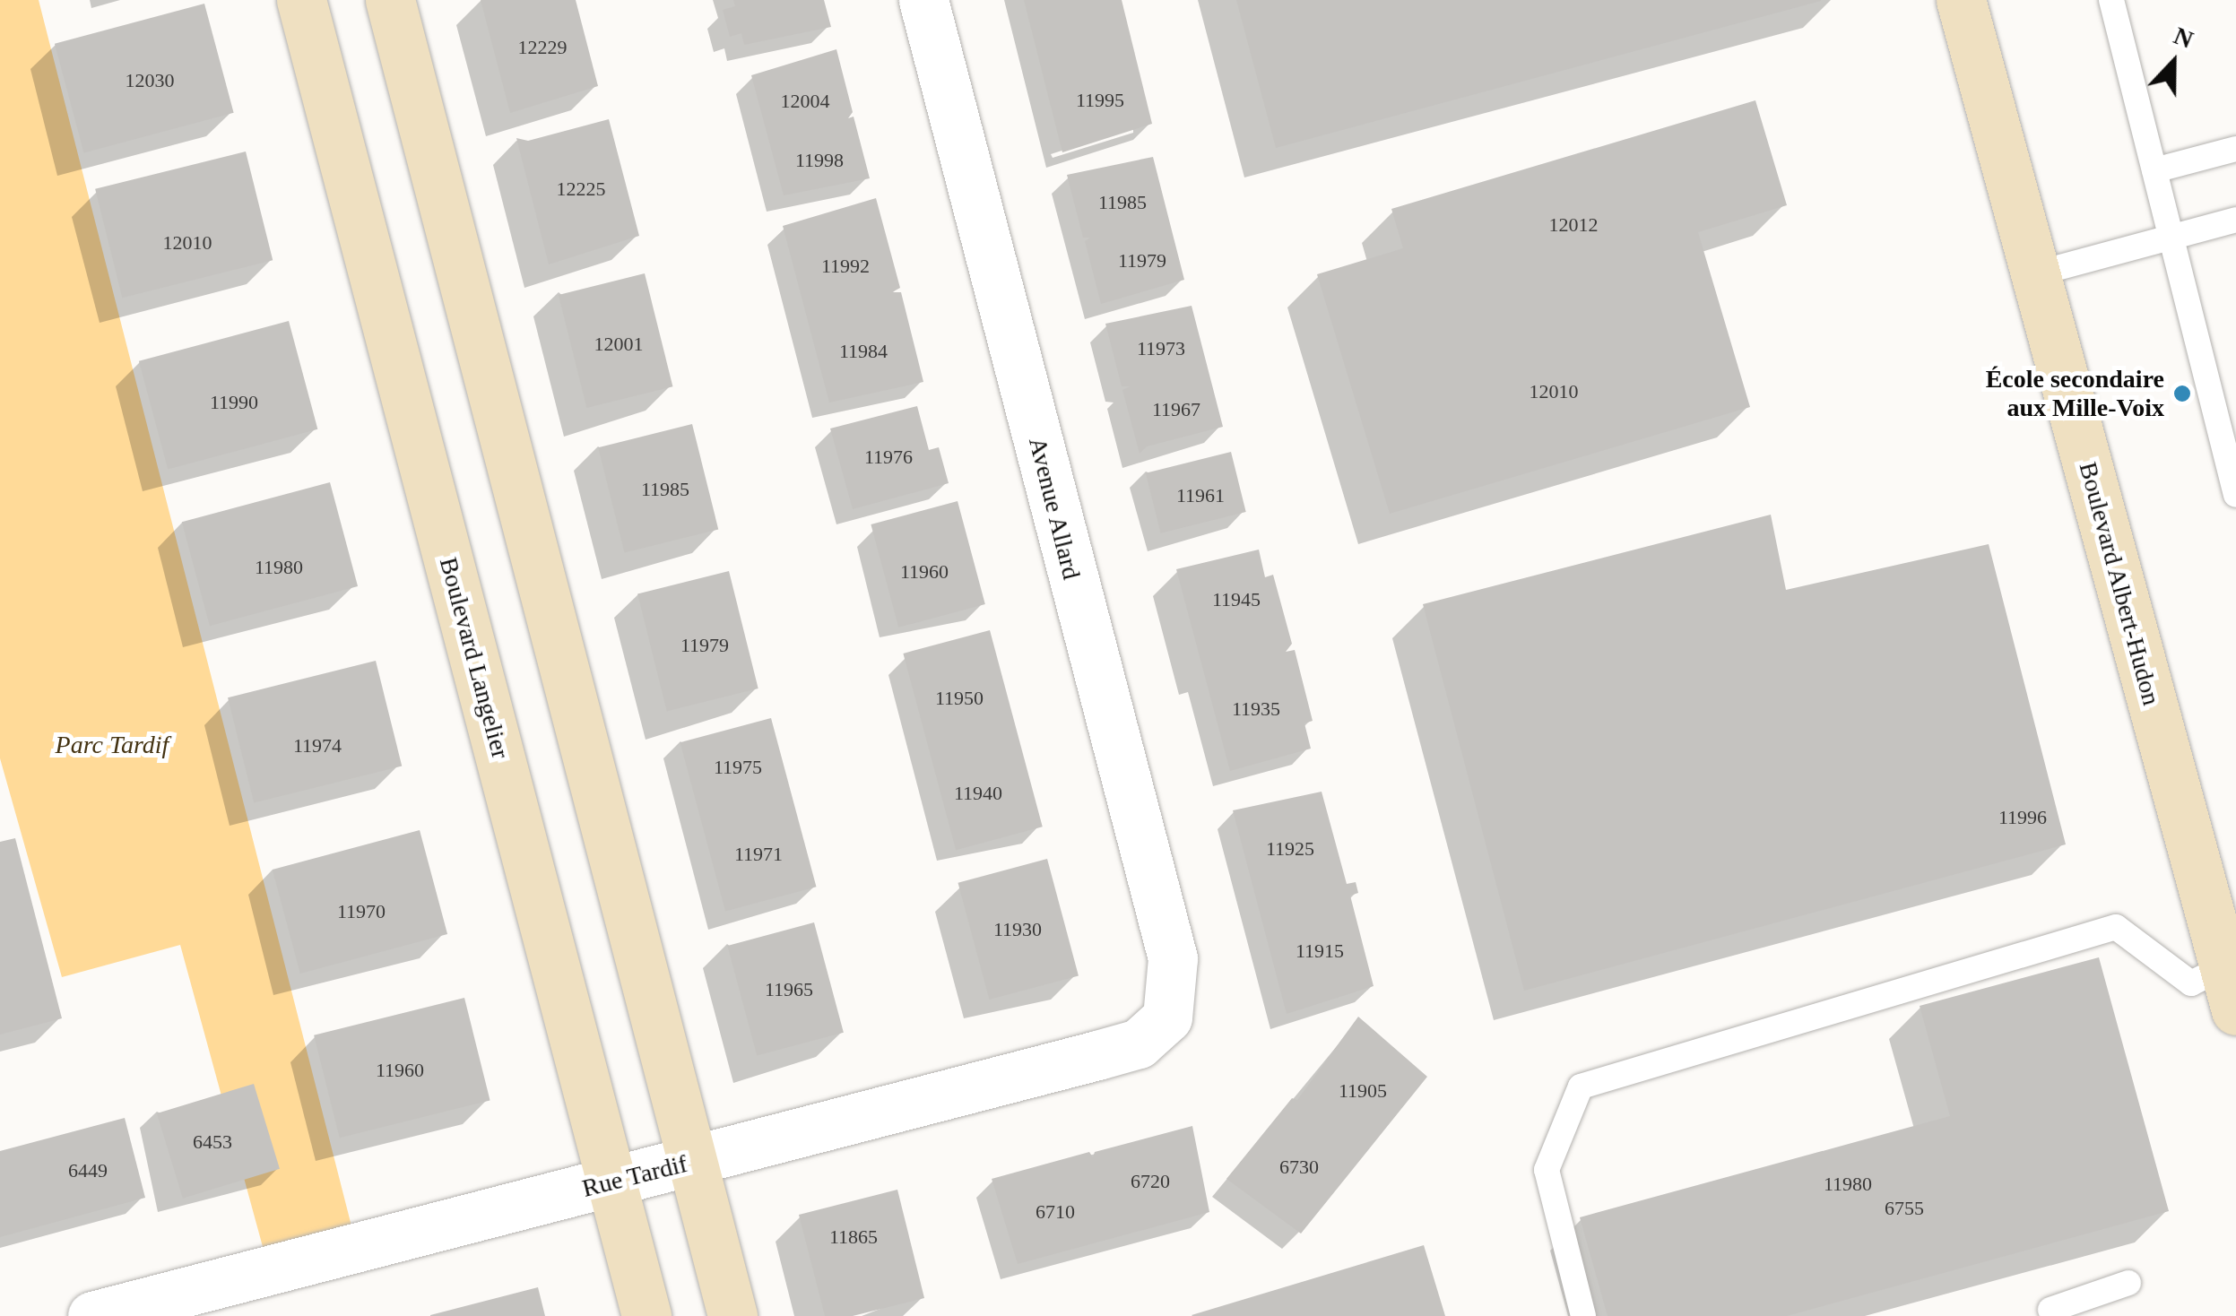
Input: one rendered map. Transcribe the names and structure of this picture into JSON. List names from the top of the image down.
{
  "streets": {
    "main road": ["Boulevard Albert-Hudon", "Boulevard Langelier"],
    "street": ["Avenue Allard", "Rue Tardif"]
  },
  "crossings": [
    ["Avenue Allard", "Rue Tardif"],
    ["Boulevard Langelier", "Rue Tardif"]
  ],
  "parks": ["Parc Tardif"],
  "places": ["École secondaire aux Mille-Voix"],
  "house_numbers": [
    "12229",
    "12030",
    "11995",
    "12004",
    "11998",
    "12225",
    "11985",
    "12012",
    "12010",
    "11979",
    "11992",
    "12001",
    "11973",
    "11984",
    "12010",
    "11990",
    "11967",
    "11976",
    "11985",
    "11961",
    "11980",
    "11960",
    "11945",
    "11979",
    "11950",
    "11935",
    "11974",
    "11975",
    "11940",
    "11996",
    "11925",
    "11971",
    "11970",
    "11930",
    "11915",
    "11965",
    "11960",
    "11905",
    "6453",
    "6730",
    "6449",
    "6720",
    "11980",
    "6755",
    "6710",
    "11865"
  ],
  "north": "top"
}
